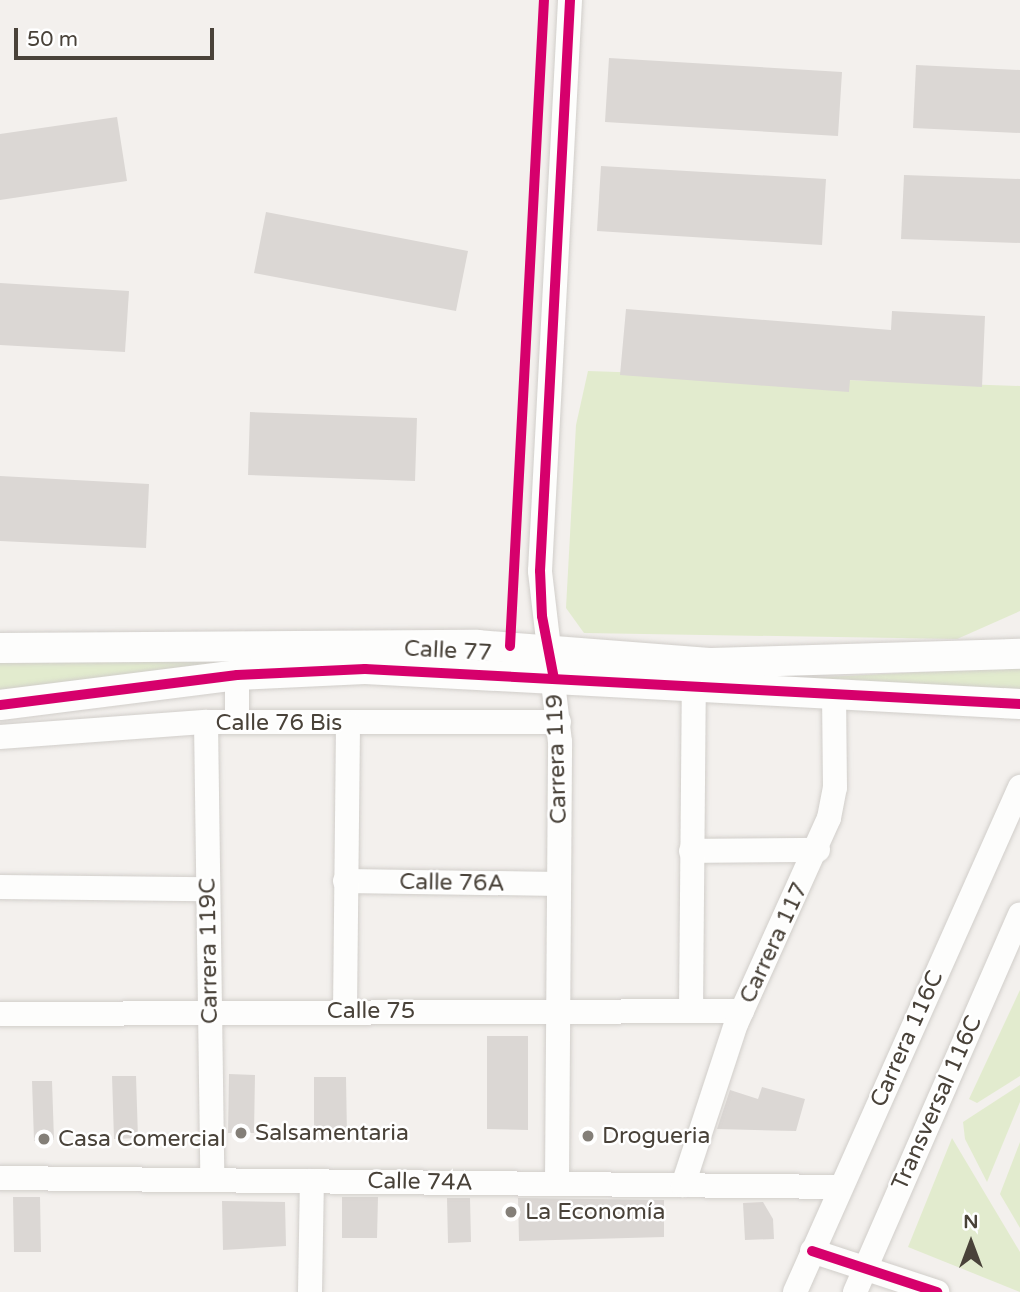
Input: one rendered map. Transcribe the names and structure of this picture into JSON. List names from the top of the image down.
{
  "streets": {
    "street": [
      "Calle 77",
      "Calle 76 Bis",
      "Carrera 119",
      "Calle 76A",
      "Carrera 117",
      "Carrera 119C",
      "Calle 75",
      "Carrera 116C",
      "Transversal 116C",
      "Calle 74A"
    ]
  },
  "crossings": [
    ["Calle 77", "Carrera 119"],
    ["Calle 77", "Carrera 117"],
    ["Calle 76 Bis", "Carrera 119"],
    ["Calle 76 Bis", "Carrera 119C"],
    ["Carrera 119", "Calle 76A"],
    ["Carrera 119", "Calle 75"],
    ["Carrera 119", "Calle 74A"],
    ["Carrera 117", "Calle 75"],
    ["Carrera 117", "Calle 74A"],
    ["Carrera 119C", "Calle 75"],
    ["Carrera 119C", "Calle 74A"],
    ["Carrera 116C", "Calle 74A"]
  ],
  "places": [
    "Salsamentaria",
    "Drogueria",
    "Casa Comercial",
    "La Economía"
  ],
  "scale_bar": "50 m",
  "north": "top"
}
